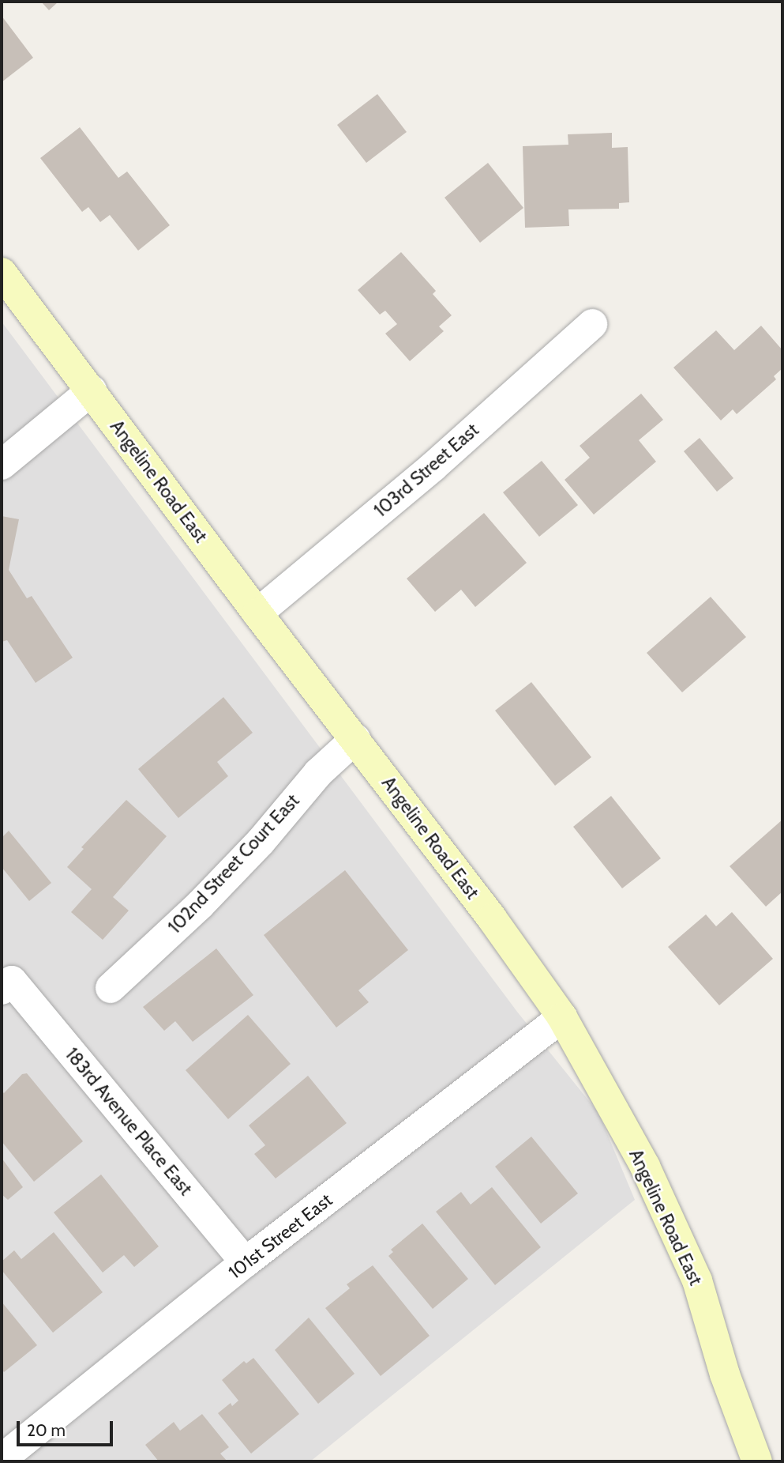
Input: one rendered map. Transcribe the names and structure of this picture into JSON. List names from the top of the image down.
{
  "streets": {
    "street": [
      "103rd Street East",
      "Angeline Road East",
      "102nd Street Court East",
      "183rd Avenue Place East",
      "101st Street East"
    ]
  },
  "crossings": [
    ["103rd Street East", "Angeline Road East"],
    ["Angeline Road East", "102nd Street Court East"],
    ["Angeline Road East", "101st Street East"],
    ["183rd Avenue Place East", "101st Street East"]
  ],
  "scale_bar": "20 m"
}
